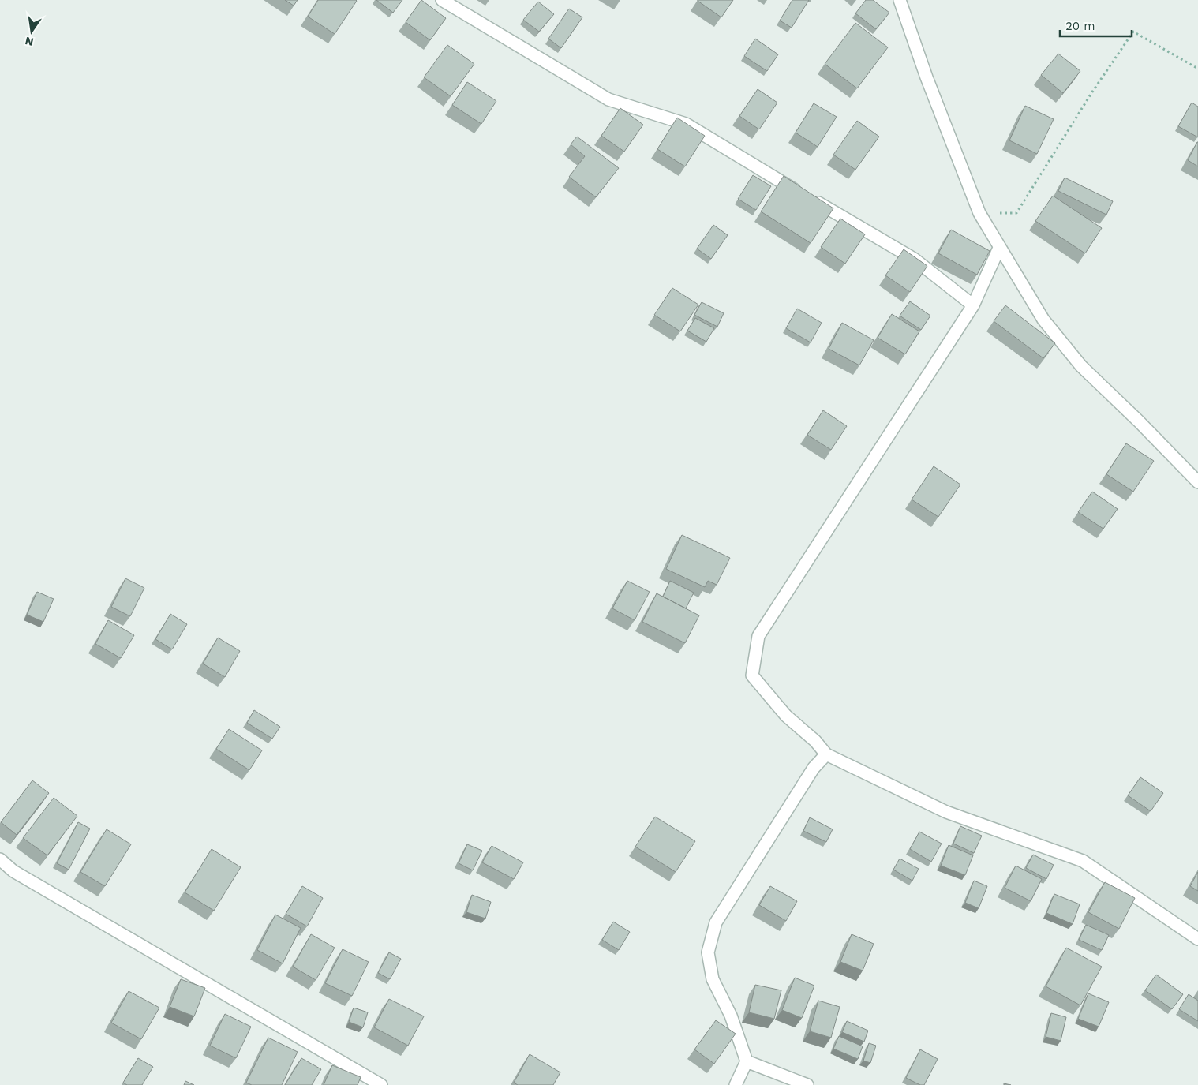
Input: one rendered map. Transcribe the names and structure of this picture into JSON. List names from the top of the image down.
{
  "scale_bar": "20 m",
  "north": "bottom"
}
